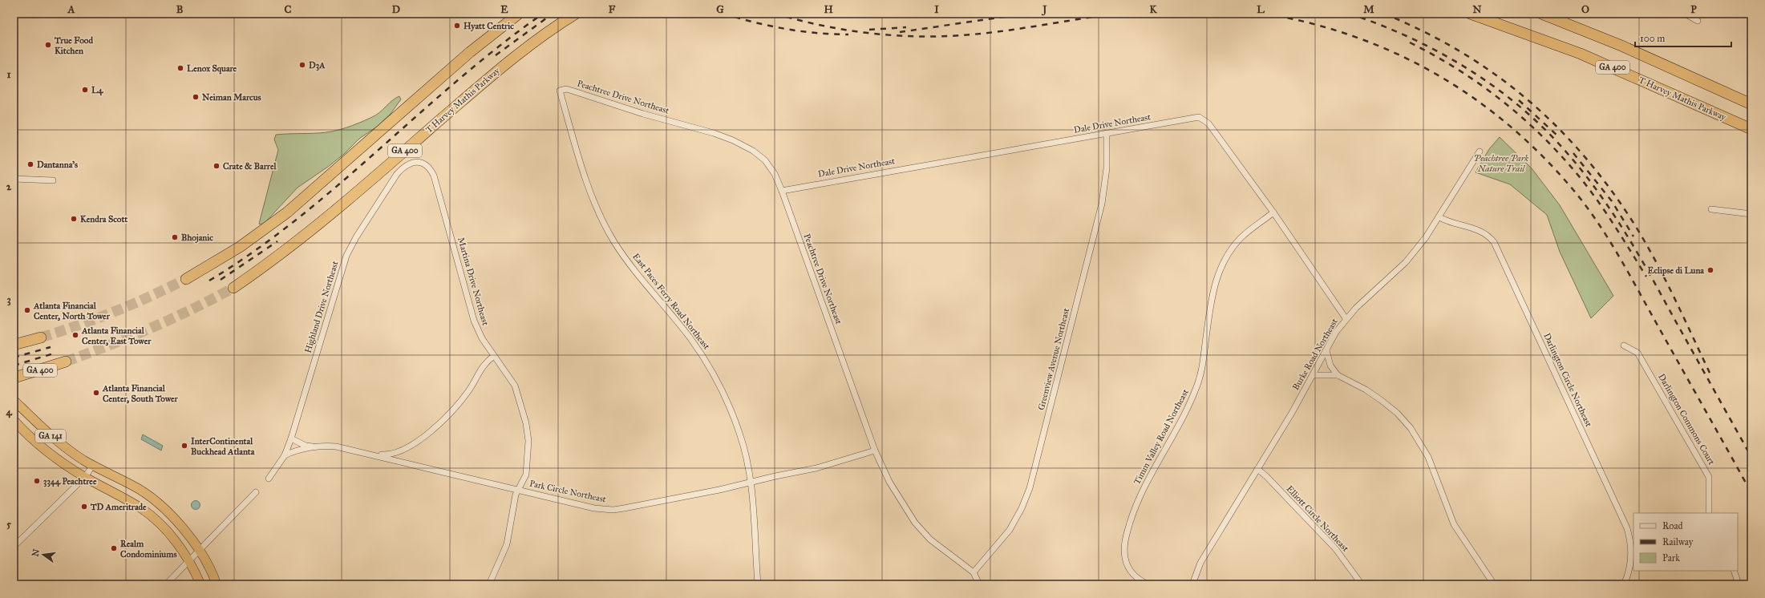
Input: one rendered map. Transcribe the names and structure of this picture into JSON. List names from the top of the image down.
{
  "streets": {
    "highway": ["GA 400", "T Harvey Mathis Parkway", "GA 141"],
    "street": [
      "Peachtree Drive Northeast",
      "Dale Drive Northeast",
      "Martina Drive Northeast",
      "East Paces Ferry Road Northeast",
      "Highland Drive Northeast",
      "Burke Road Northeast",
      "Greenview Avenue Northeast",
      "Darlington Circle Northeast",
      "Darlington Commons Court",
      "Timm Valley Road Northeast",
      "Park Circle Northeast",
      "Elliott Circle Northeast"
    ]
  },
  "crossings": [
    ["Peachtree Drive Northeast", "Dale Drive Northeast"],
    ["Peachtree Drive Northeast", "East Paces Ferry Road Northeast"],
    ["Peachtree Drive Northeast", "Greenview Avenue Northeast"],
    ["Peachtree Drive Northeast", "Park Circle Northeast"],
    ["Dale Drive Northeast", "Burke Road Northeast"],
    ["Dale Drive Northeast", "Greenview Avenue Northeast"],
    ["Dale Drive Northeast", "Timm Valley Road Northeast"],
    ["Martina Drive Northeast", "Highland Drive Northeast"],
    ["Martina Drive Northeast", "Park Circle Northeast"],
    ["East Paces Ferry Road Northeast", "Park Circle Northeast"],
    ["Highland Drive Northeast", "Park Circle Northeast"],
    ["Burke Road Northeast", "Darlington Circle Northeast"],
    ["Burke Road Northeast", "Elliott Circle Northeast"]
  ],
  "parks": ["Peachtree Park Nature Trail"],
  "places": [
    "Hyatt Centric",
    "True Food Kitchen",
    "D3A",
    "Lenox Square",
    "L4",
    "Neiman Marcus",
    "Dantanna's",
    "Crate & Barrel",
    "Kendra Scott",
    "Bhojanic",
    "Eclipse di Luna",
    "Atlanta Financial Center, North Tower",
    "Atlanta Financial Center, East Tower",
    "Atlanta Financial Center, South Tower",
    "InterContinental Buckhead Atlanta",
    "3344 Peachtree",
    "TD Ameritrade",
    "Realm Condominiums"
  ],
  "legend": ["Road", "Railway", "Park"],
  "scale_bar": "100 m",
  "north": "left",
  "grid": {
    "columns": [
      "A",
      "B",
      "C",
      "D",
      "E",
      "F",
      "G",
      "H",
      "I",
      "J",
      "K",
      "L",
      "M",
      "N",
      "O",
      "P"
    ],
    "rows": [
      "1",
      "2",
      "3",
      "4",
      "5"
    ]
  }
}
